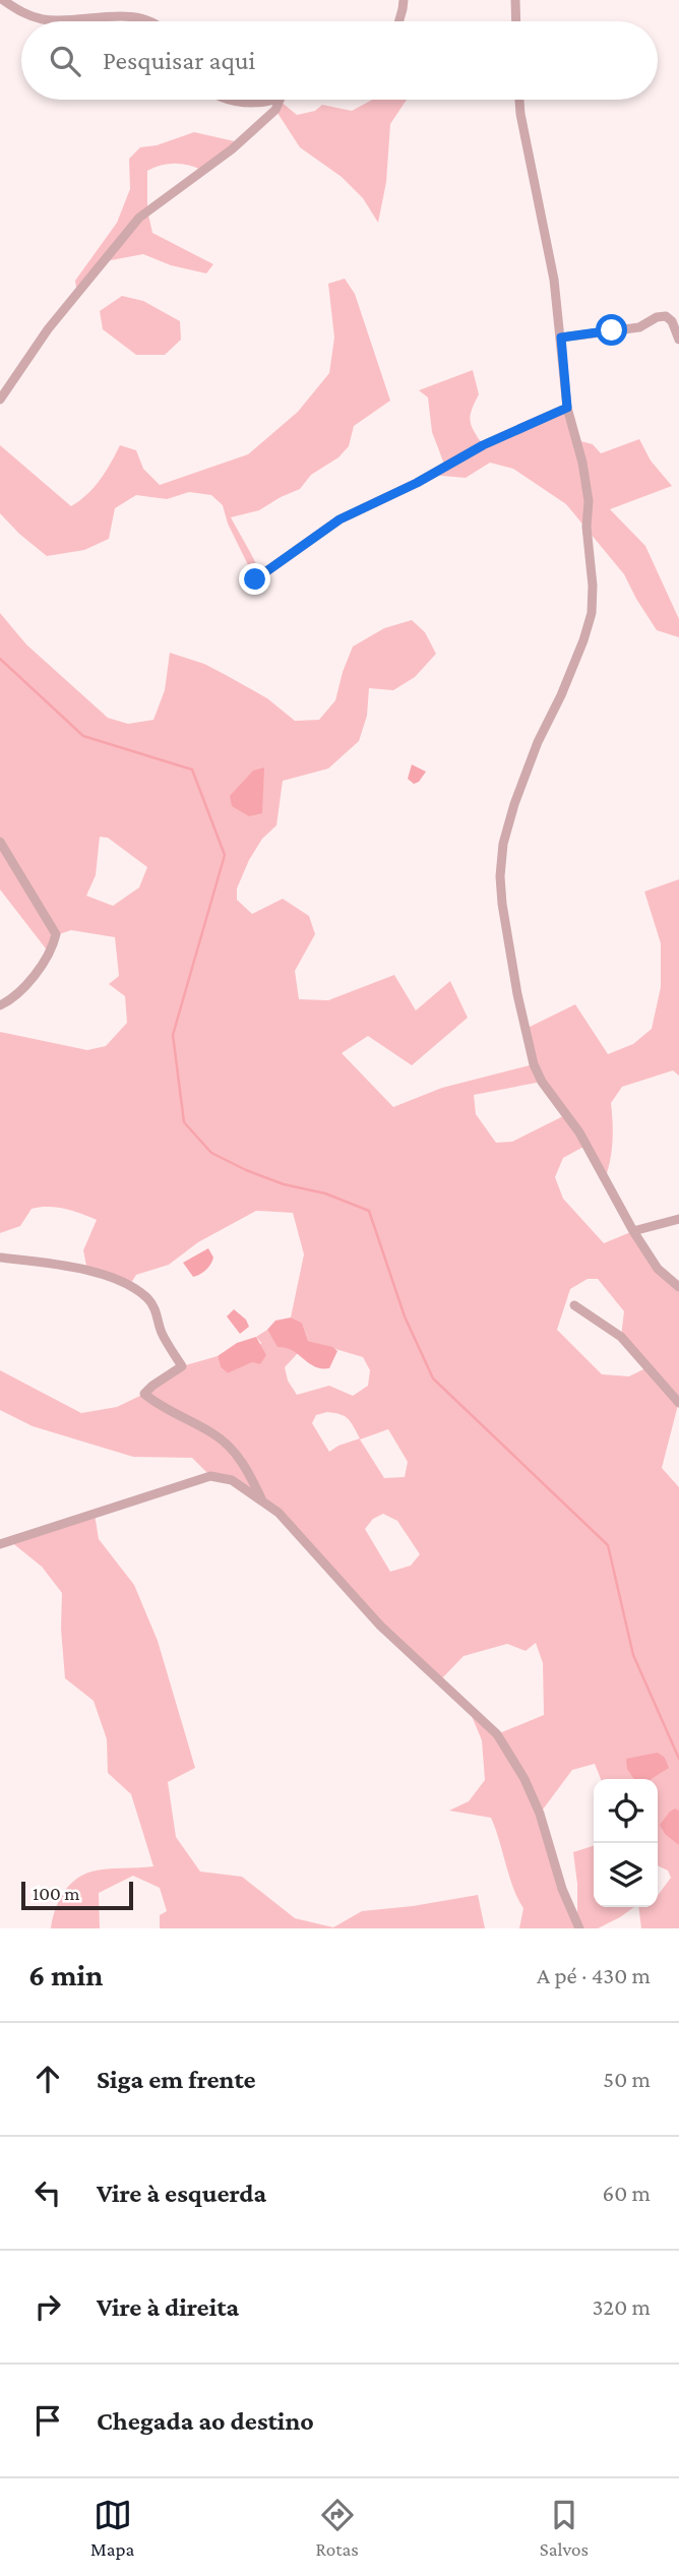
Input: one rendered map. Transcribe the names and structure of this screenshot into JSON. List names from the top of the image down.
{
  "scale_bar": "100 m",
  "page": {
    "search": "Pesquisar aqui",
    "scale": "100 m",
    "heading": ["6 min", "A pé · 430 m"],
    "list": [
      ["Siga em frente", "50 m"],
      ["Vire à esquerda", "60 m"],
      ["Vire à direita", "320 m"],
      "Chegada ao destino"
    ],
    "nav": ["Mapa", "Rotas", "Salvos"]
  }
}
